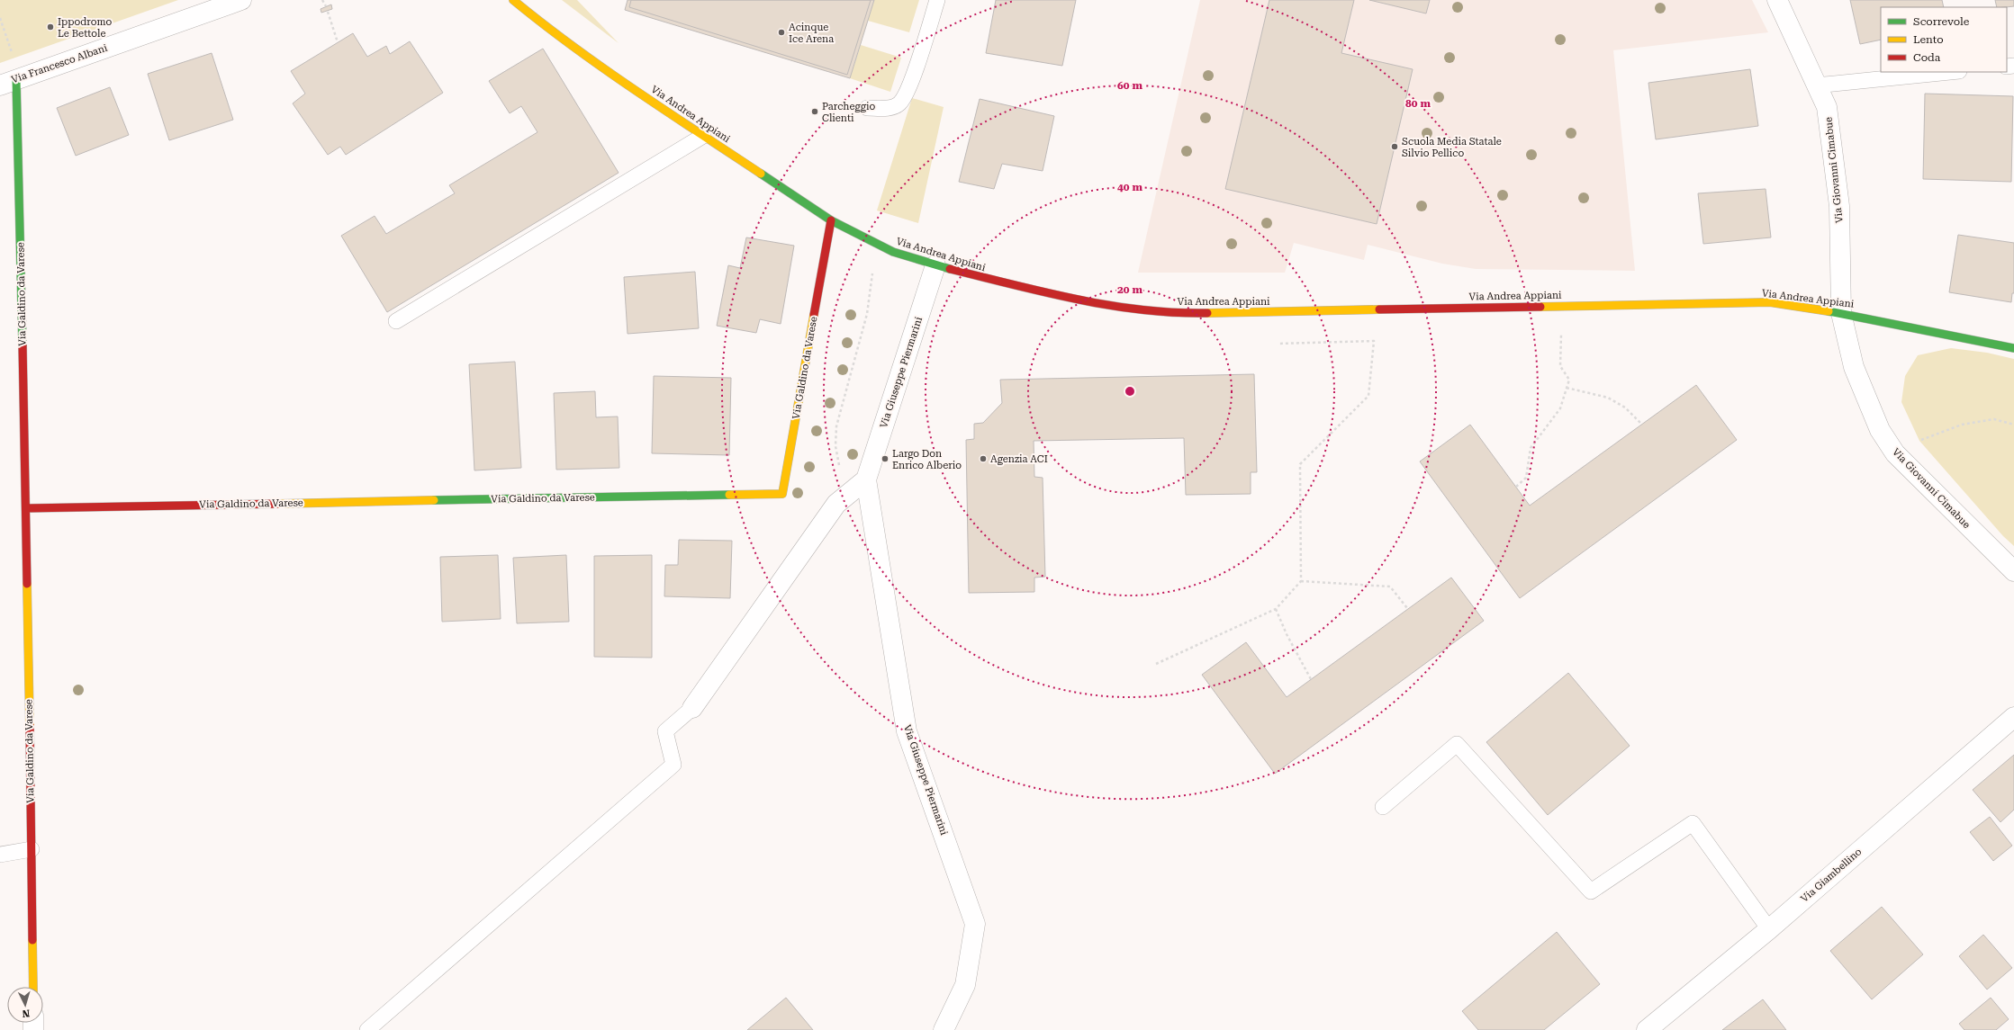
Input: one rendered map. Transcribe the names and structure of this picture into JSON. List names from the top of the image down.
{
  "streets": {
    "street": [
      "Via Francesco Albani",
      "Via Andrea Appiani",
      "Via Giovanni Cimabue",
      "Via Galdino da Varese",
      "Via Giuseppe Piermarini",
      "Via Giambellino"
    ]
  },
  "crossings": [
    ["Via Francesco Albani", "Via Galdino da Varese"],
    ["Via Andrea Appiani", "Via Giovanni Cimabue"],
    ["Via Andrea Appiani", "Via Galdino da Varese"],
    ["Via Andrea Appiani", "Via Giuseppe Piermarini"]
  ],
  "places": [
    "Ippodromo Le Bettole",
    "Acinque Ice Arena",
    "Parcheggio Clienti",
    "Scuola Media Statale Silvio Pellico",
    "Largo Don Enrico Alberio",
    "Agenzia ACI"
  ],
  "legend": ["Scorrevole", "Lento", "Coda"],
  "north": "bottom",
  "rings": [
    "60 m",
    "80 m",
    "40 m",
    "20 m"
  ]
}
